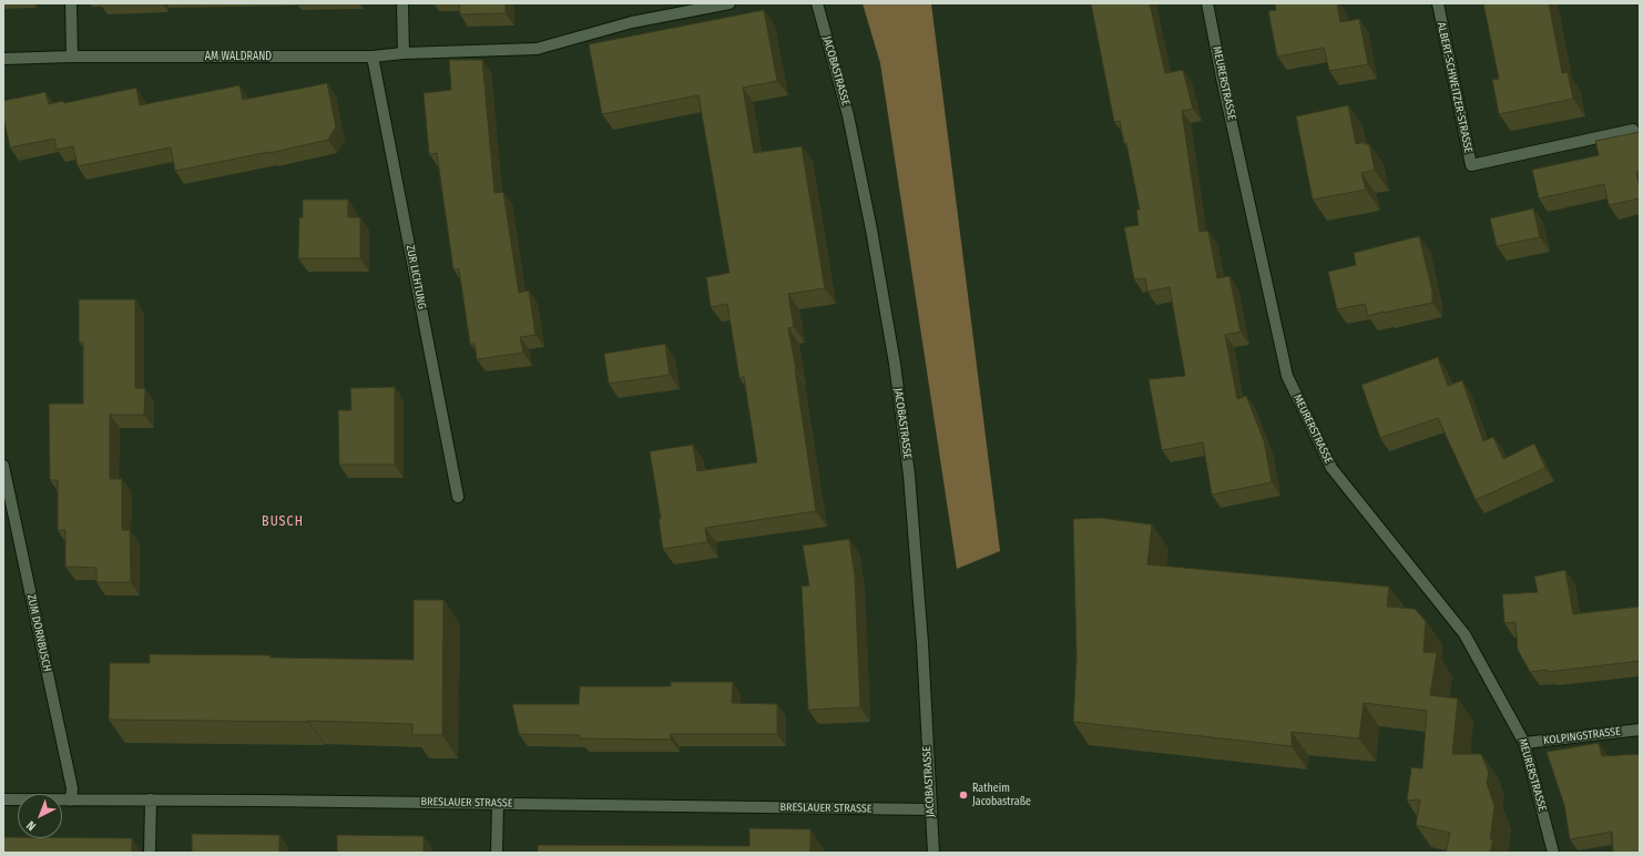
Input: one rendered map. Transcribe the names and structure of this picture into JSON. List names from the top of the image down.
{
  "streets": {
    "street": [
      "AM WALDRAND",
      "JACOBASTRASSE",
      "MEURERSTRASSE",
      "ALBERT-SCHWEITZER-STRASSE",
      "ZUR LICHTUNG",
      "ZUM DORNBUSCH",
      "KOLPINGSTRASSE",
      "BRESLAUER STRASSE"
    ]
  },
  "crossings": [
    ["AM WALDRAND", "ZUR LICHTUNG"],
    ["JACOBASTRASSE", "BRESLAUER STRASSE"],
    ["MEURERSTRASSE", "KOLPINGSTRASSE"],
    ["ZUM DORNBUSCH", "BRESLAUER STRASSE"]
  ],
  "districts": ["BUSCH"],
  "places": ["Ratheim Jacobastraße"],
  "north": "bottom left"
}
